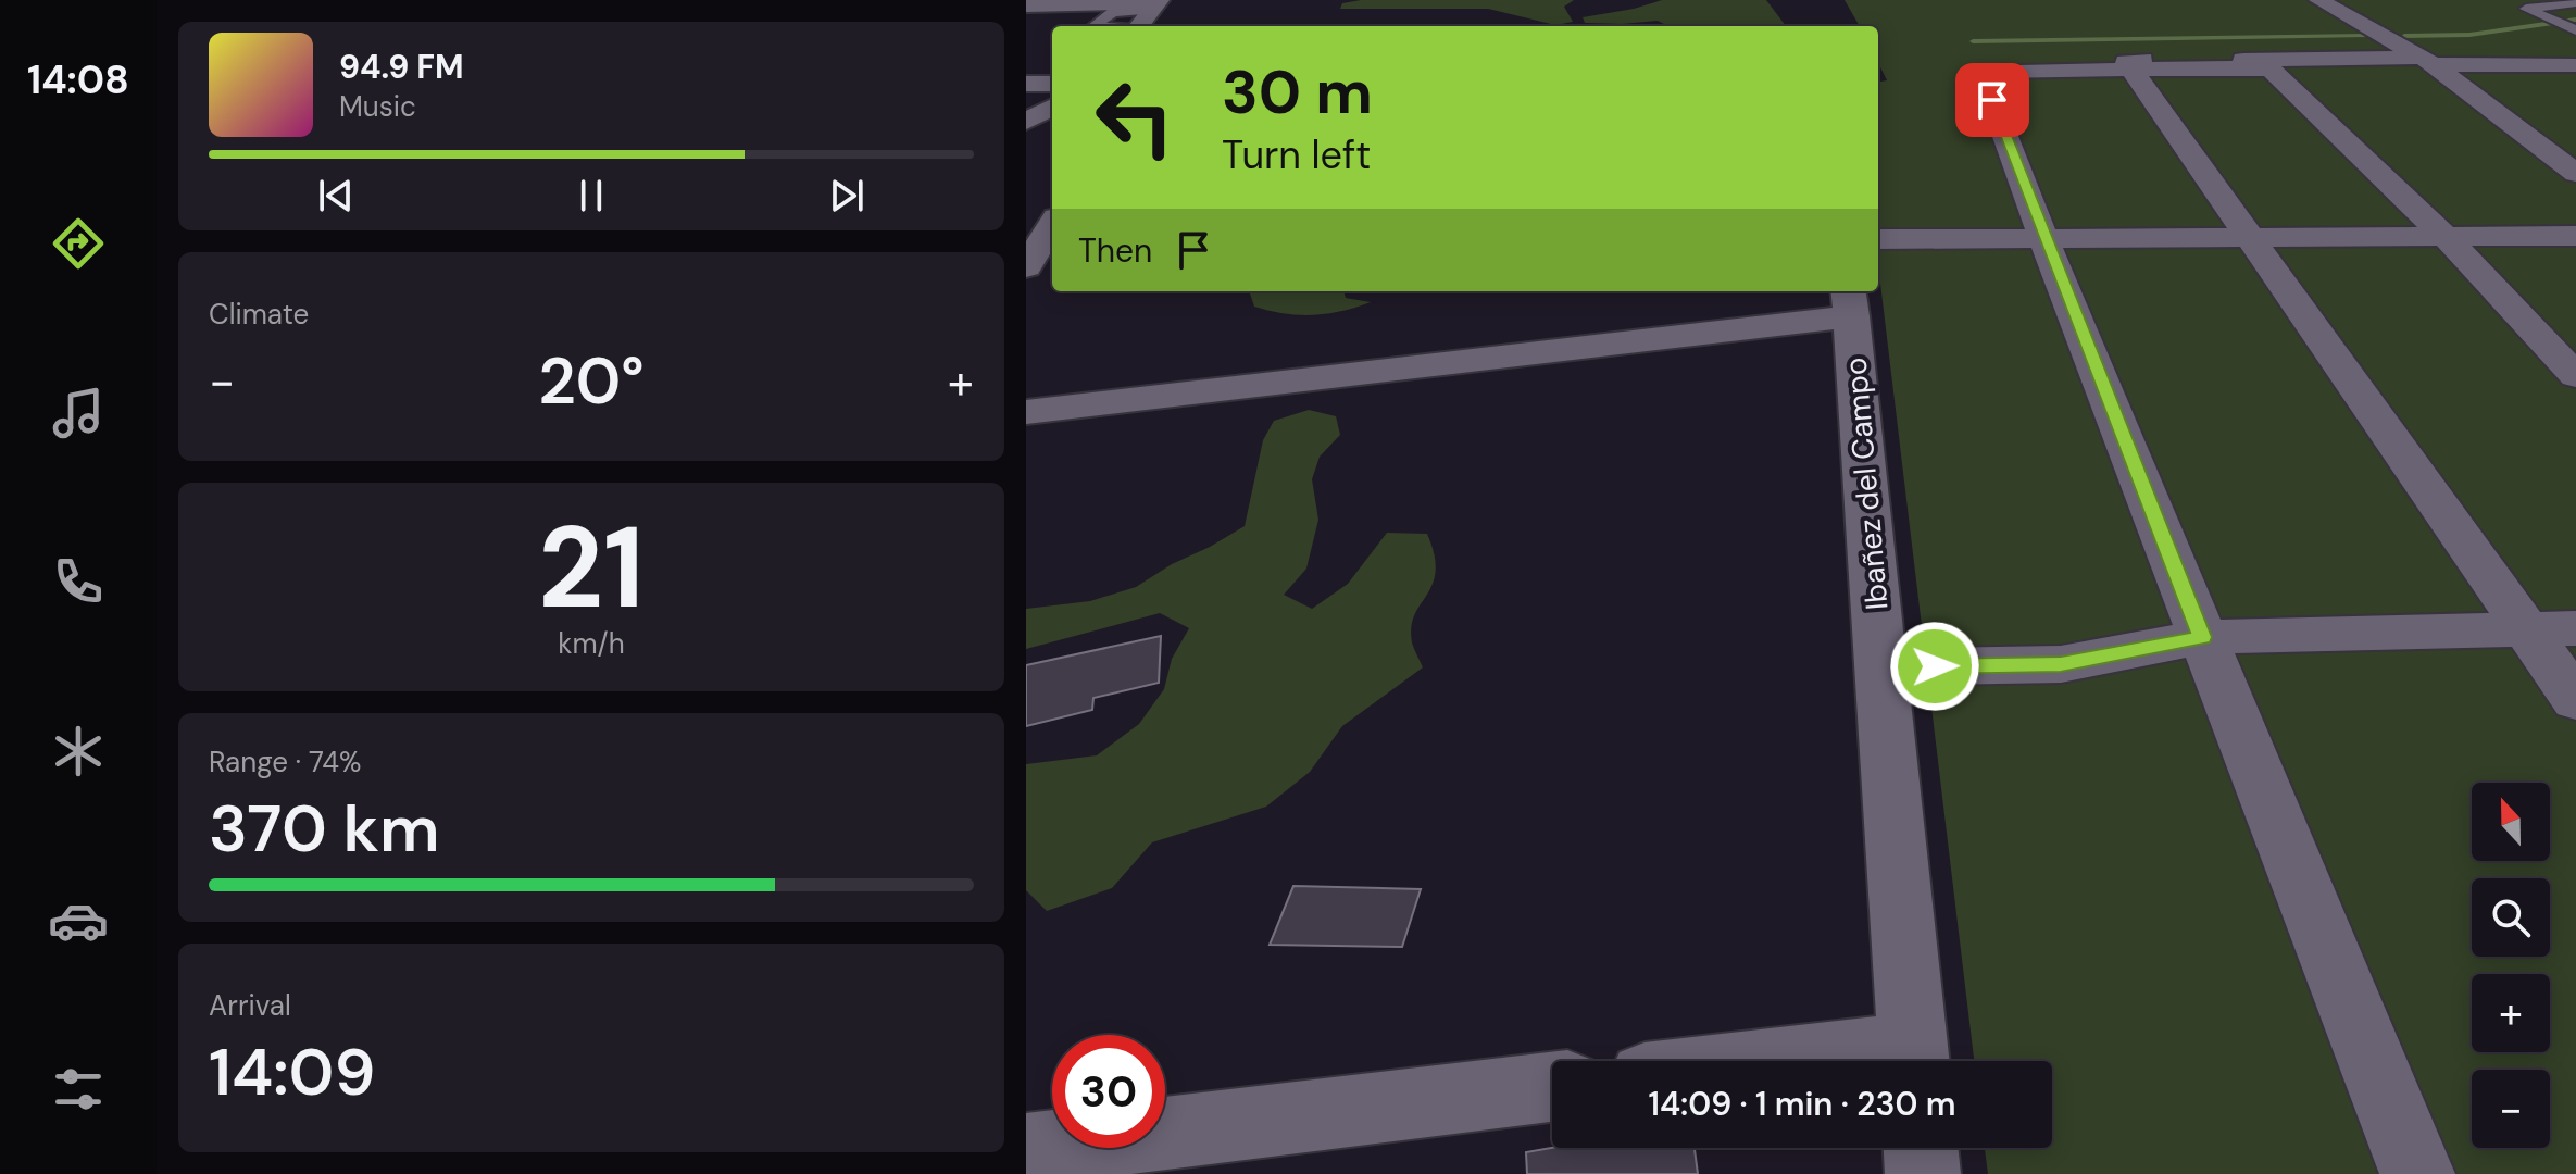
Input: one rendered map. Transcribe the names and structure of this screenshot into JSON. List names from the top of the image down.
{
  "streets": {
    "street": ["Ibañez del Campo"]
  },
  "north": "top",
  "page": {
    "tabs": "14:08",
    "turn": ["30 m", "Turn left"],
    "song": ["94.9 FM", "Music"],
    "then": "Then",
    "tile": [
      "Climate",
      ["21", "km/h"],
      ["Range · 74%", "370 km"],
      ["Arrival", "14:09"]
    ],
    "heat": ["−", "20°", "+"],
    "map_buttons": ["+", "−"],
    "limit": "30",
    "trip": "14:09 · 1 min · 230 m"
  }
}
